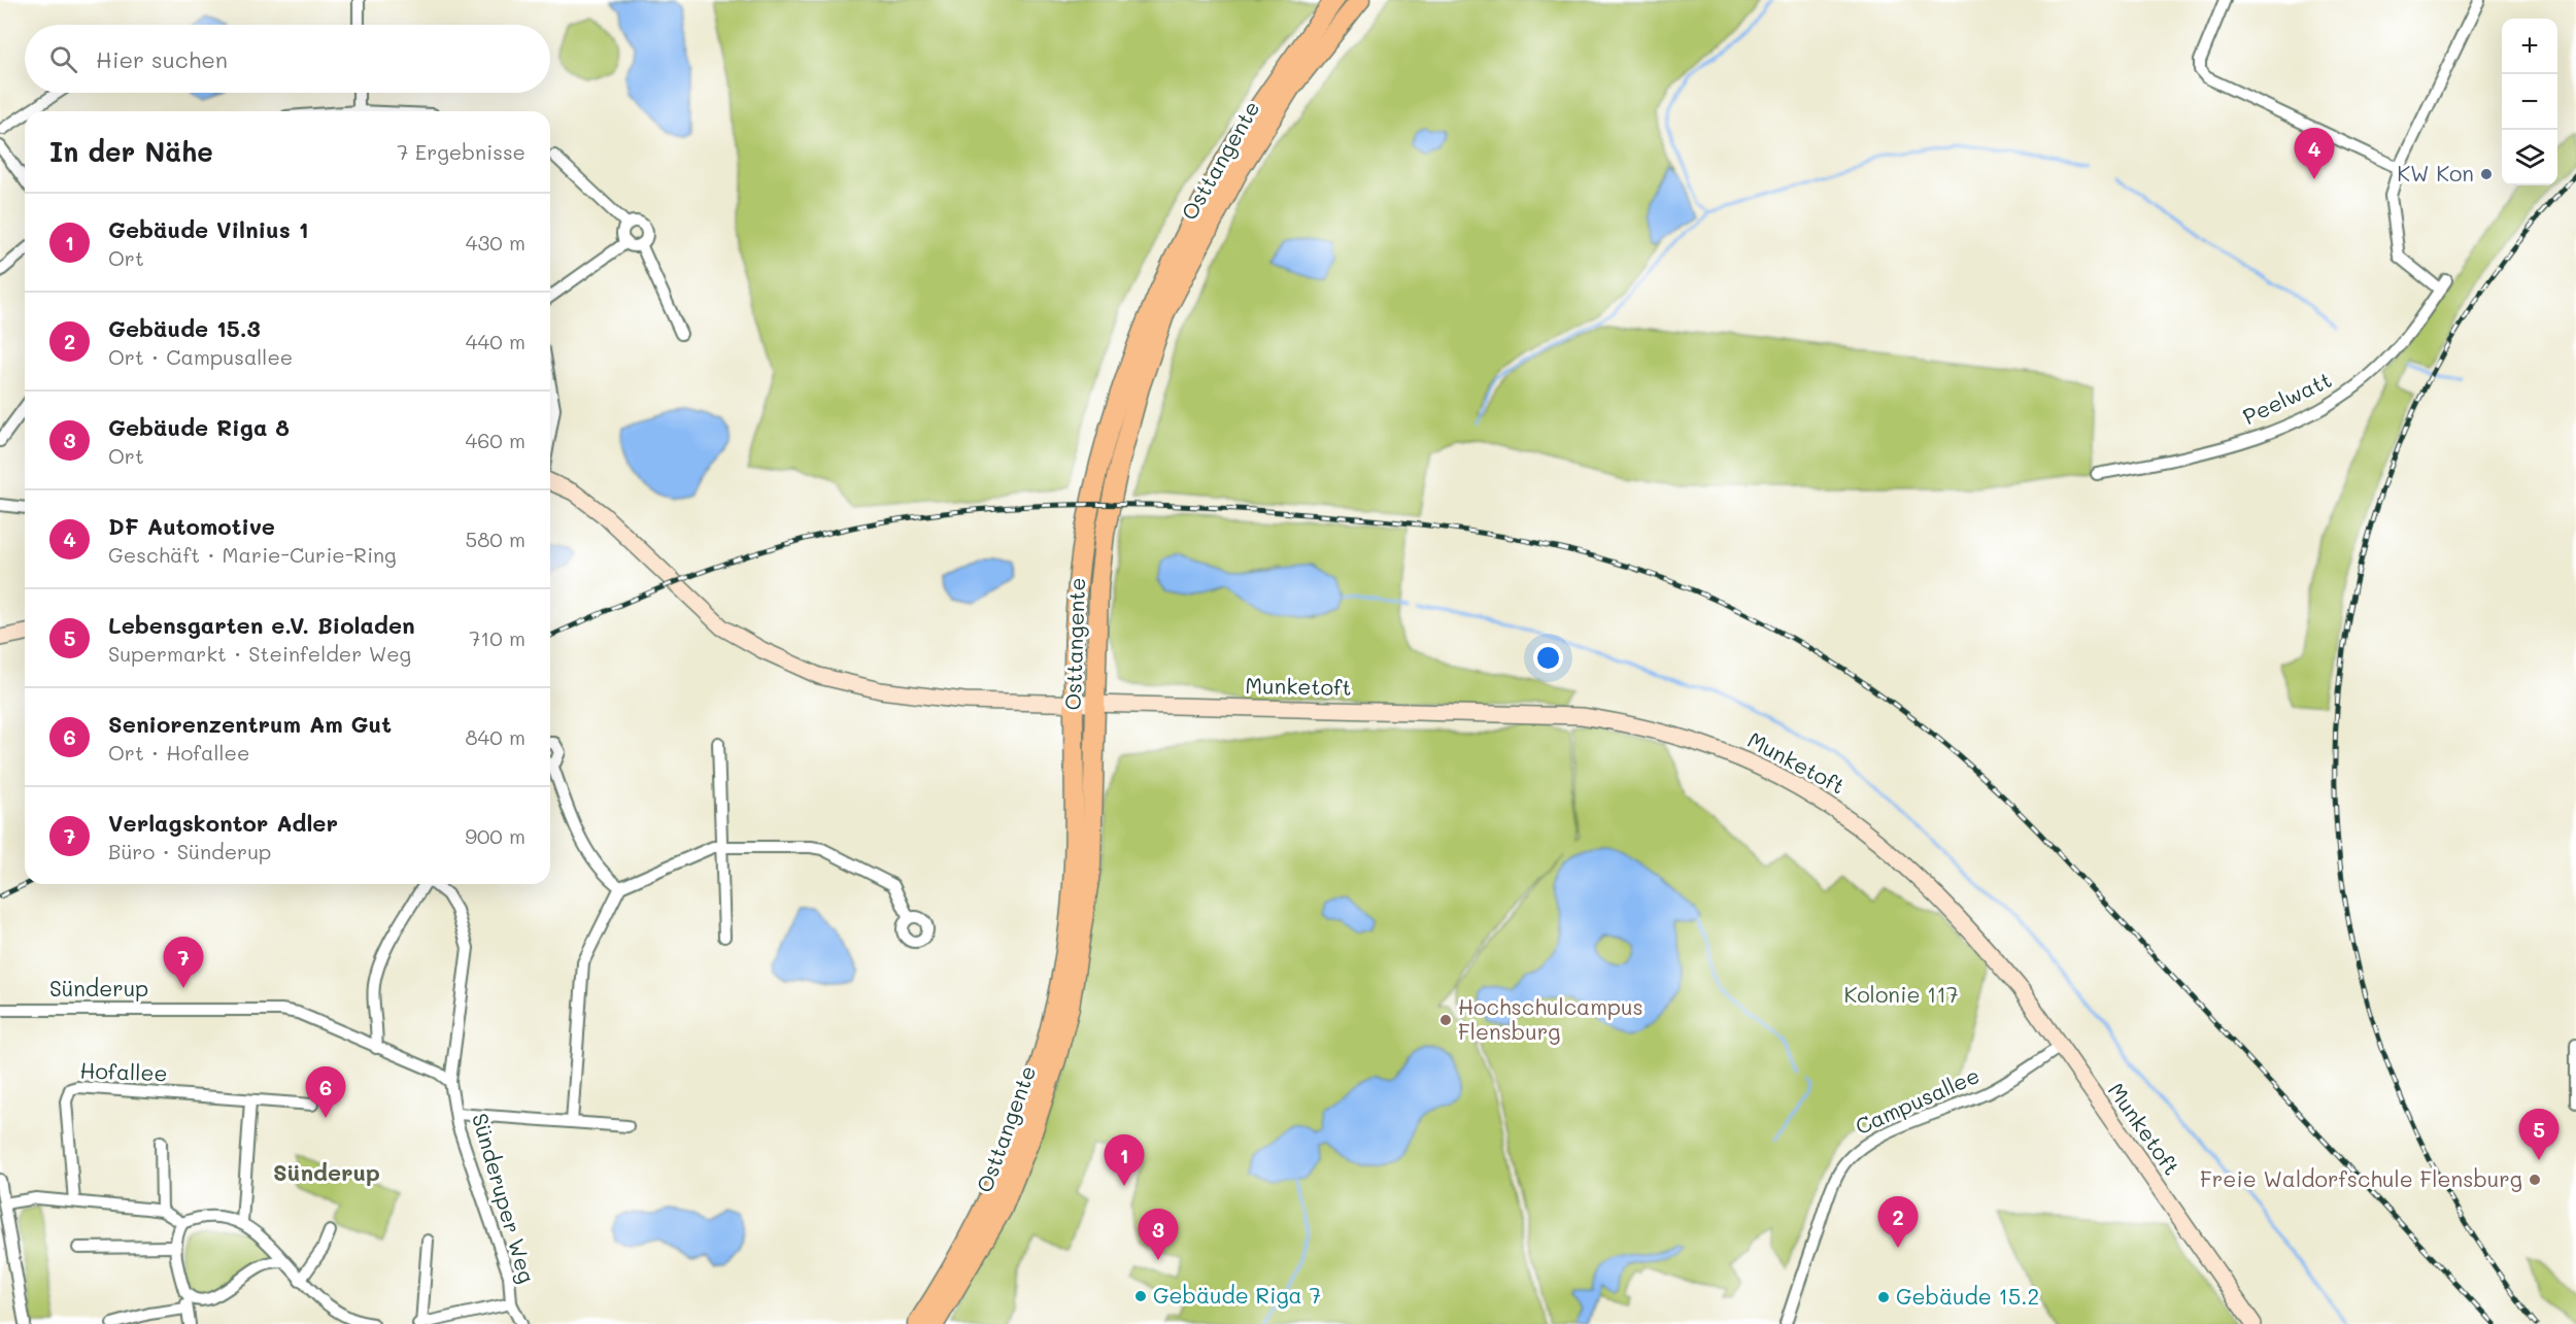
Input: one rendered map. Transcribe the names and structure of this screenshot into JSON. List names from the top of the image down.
{
  "streets": {
    "main road": ["Osttangente"],
    "street": [
      "Peelwatt",
      "Munketoft",
      "Sünderup",
      "Hofallee",
      "Campusallee",
      "Sünderuper Weg"
    ]
  },
  "crossings": [
    ["Osttangente", "Munketoft"],
    ["Munketoft", "Campusallee"],
    ["Sünderup", "Sünderuper Weg"]
  ],
  "districts": ["Sünderup"],
  "parks": ["Kolonie 117"],
  "places": [
    "KW Kon",
    "Hochschulcampus Flensburg",
    "Freie Waldorfschule Flensburg",
    "Gebäude Riga 7",
    "Gebäude 15.2"
  ],
  "page": {
    "map_buttons": ["+", "−"],
    "search": "Hier suchen",
    "heading": ["In der Nähe", "7 Ergebnisse"],
    "pins": [
      "4",
      "7",
      "6",
      "5",
      "1",
      "2",
      "3"
    ],
    "list": [
      {
        "mark": "1",
        "name": "Gebäude Vilnius 1",
        "note": "Ort",
        "value": "430 m"
      },
      {
        "mark": "2",
        "name": "Gebäude 15.3",
        "note": "Ort · Campusallee",
        "value": "440 m"
      },
      {
        "mark": "3",
        "name": "Gebäude Riga 8",
        "note": "Ort",
        "value": "460 m"
      },
      {
        "mark": "4",
        "name": "DF Automotive",
        "note": "Geschäft · Marie-Curie-Ring",
        "value": "580 m"
      },
      {
        "mark": "5",
        "name": "Lebensgarten e.V. Bioladen",
        "note": "Supermarkt · Steinfelder Weg",
        "value": "710 m"
      },
      {
        "mark": "6",
        "name": "Seniorenzentrum Am Gut",
        "note": "Ort · Hofallee",
        "value": "840 m"
      },
      {
        "mark": "7",
        "name": "Verlagskontor Adler",
        "note": "Büro · Sünderup",
        "value": "900 m"
      }
    ]
  }
}
